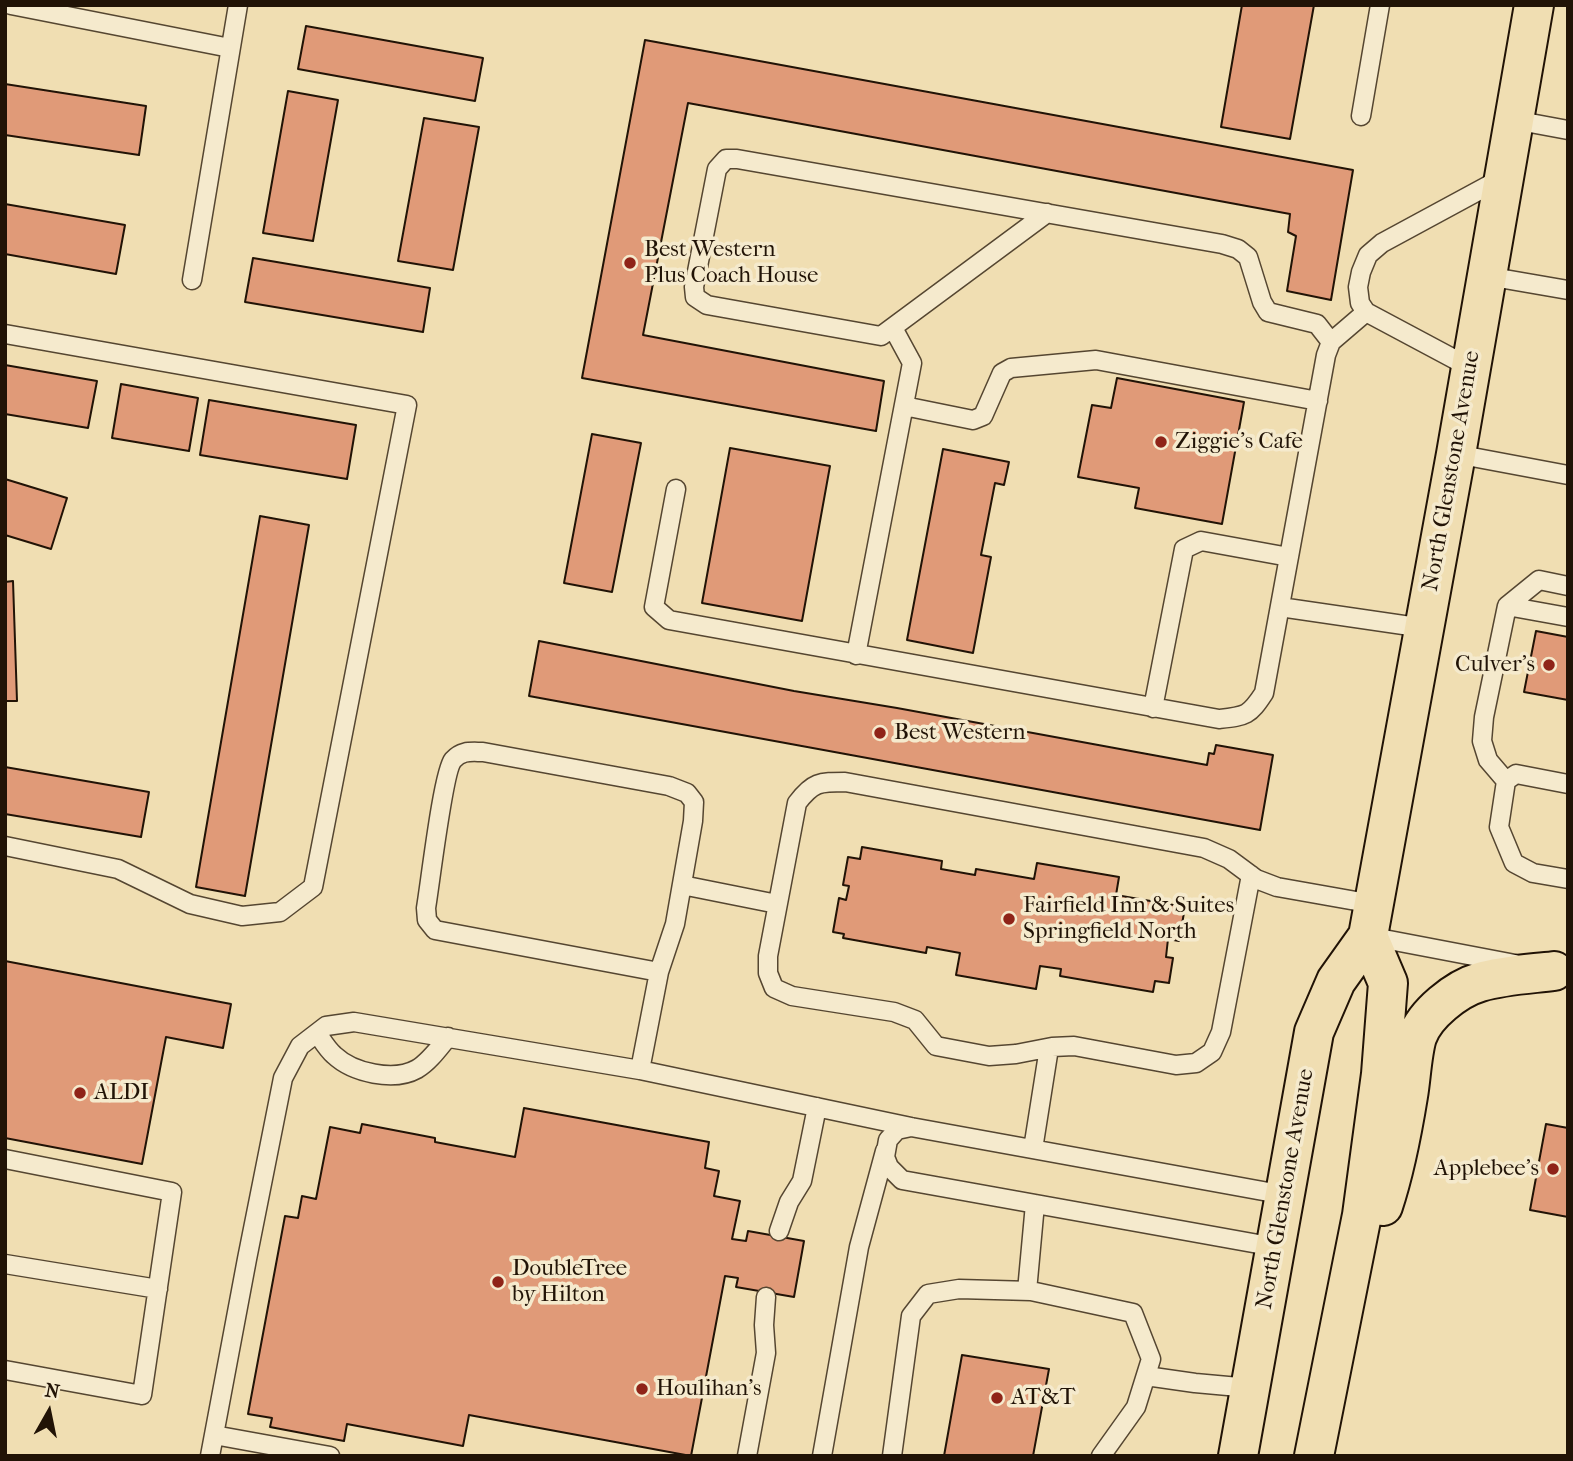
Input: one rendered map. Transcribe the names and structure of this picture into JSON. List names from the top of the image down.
{
  "streets": {
    "main road": ["North Glenstone Avenue"]
  },
  "places": [
    "Best Western Plus Coach House",
    "Ziggie's Cafe",
    "Culver's",
    "Best Western",
    "Fairfield Inn & Suites Springfield North",
    "ALDI",
    "Applebee's",
    "DoubleTree by Hilton",
    "Houlihan's",
    "AT&T"
  ],
  "north": "top"
}
